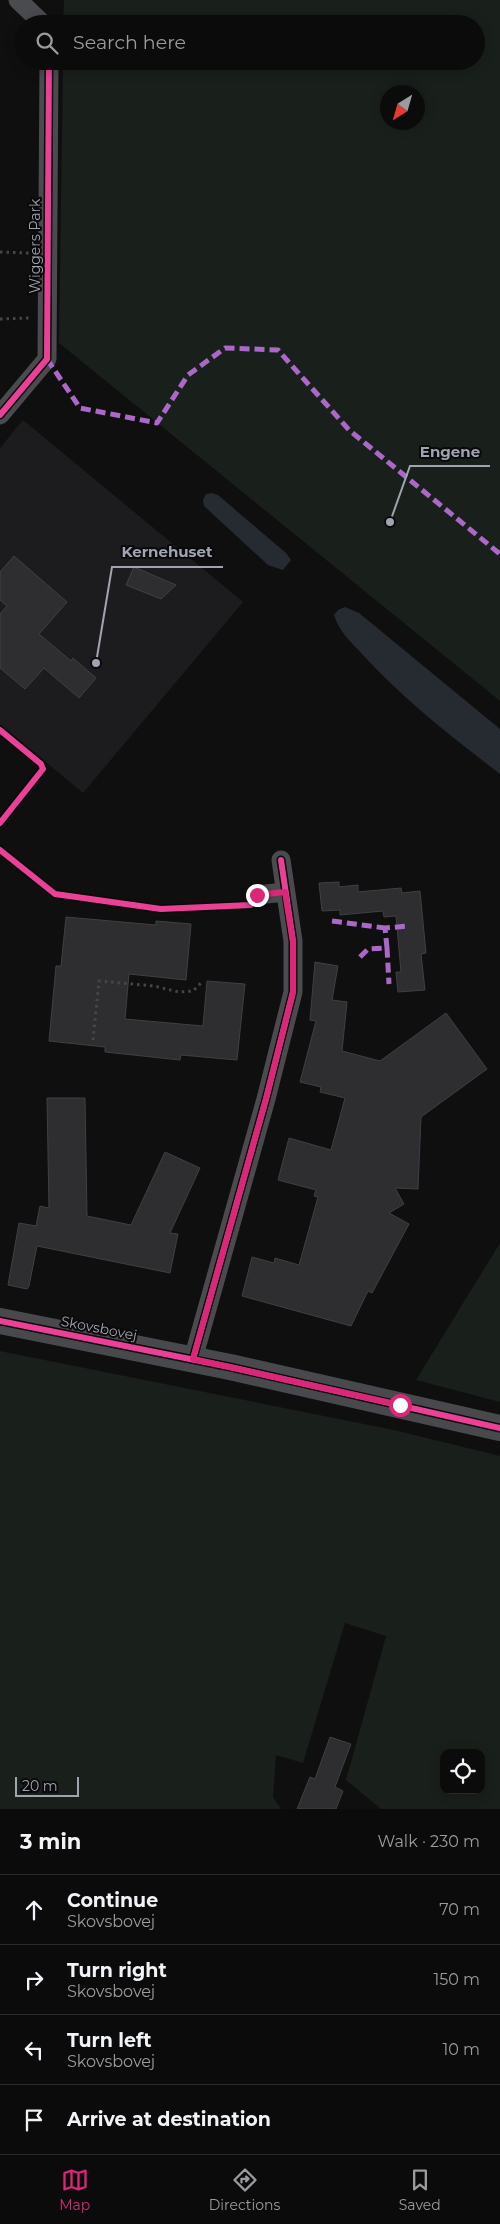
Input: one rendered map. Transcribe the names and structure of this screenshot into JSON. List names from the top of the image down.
{
  "streets": {
    "street": ["Wiggers Park", "Skovsbovej"]
  },
  "places": ["Engene", "Kernehuset"],
  "scale_bar": "20 m",
  "north": "bottom left",
  "page": {
    "search": "Search here",
    "scale": "20 m",
    "heading": ["3 min", "Walk · 230 m"],
    "list": [
      ["Continue", "Skovsbovej", "70 m"],
      ["Turn right", "Skovsbovej", "150 m"],
      ["Turn left", "Skovsbovej", "10 m"],
      "Arrive at destination"
    ],
    "nav": ["Map", "Directions", "Saved"]
  }
}
